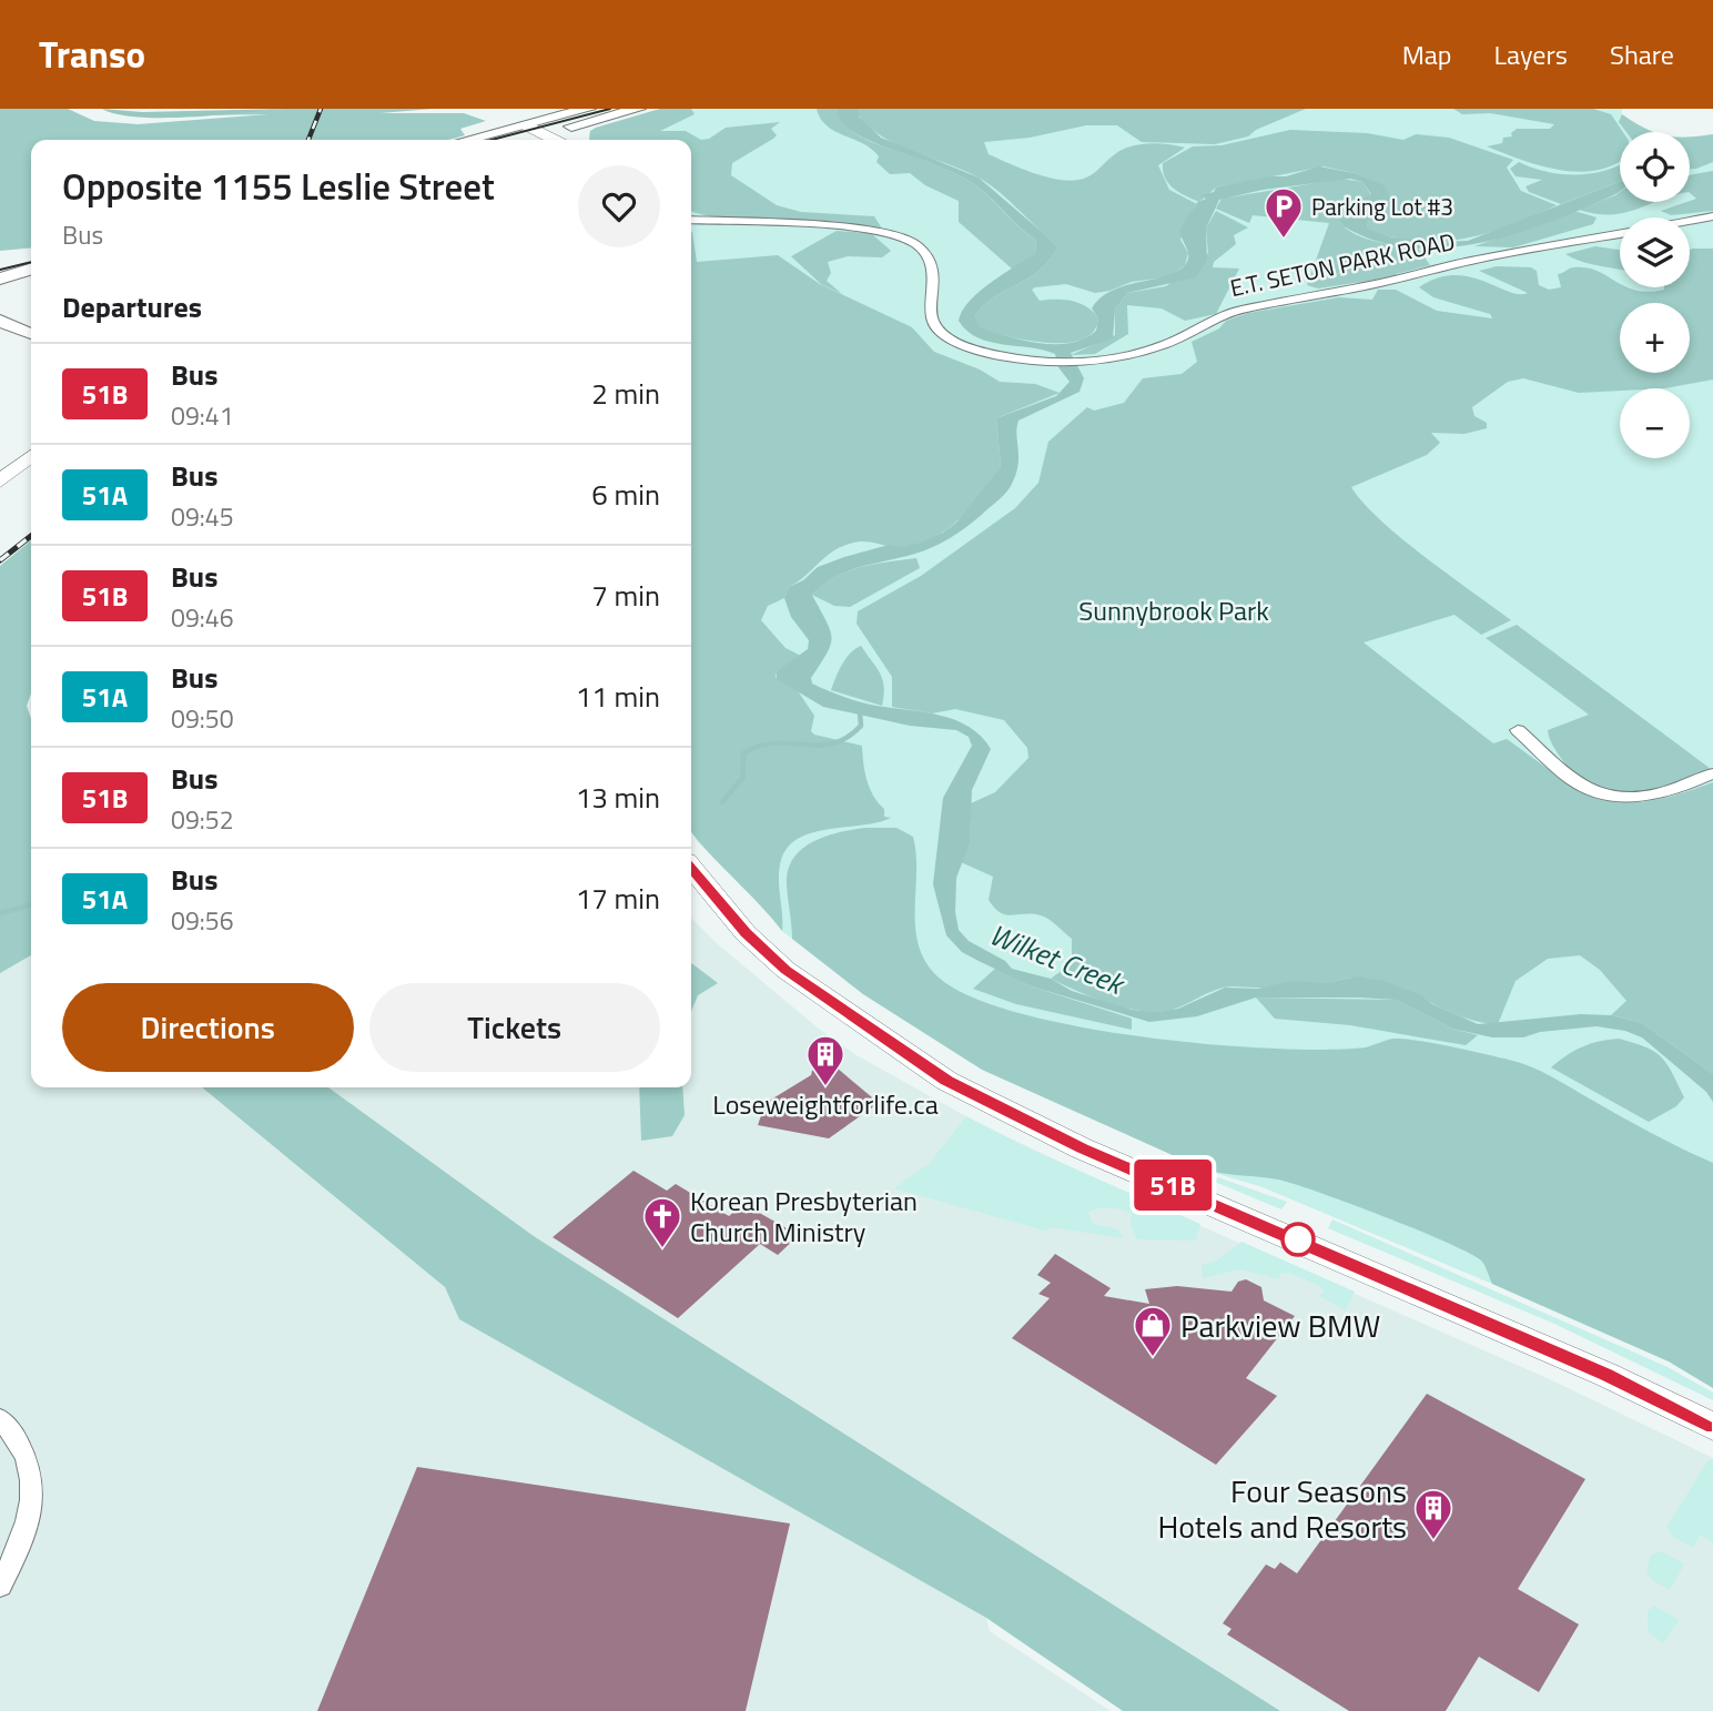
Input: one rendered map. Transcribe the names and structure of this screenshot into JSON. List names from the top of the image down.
{
  "streets": {
    "street": ["E.T. SETON PARK ROAD"]
  },
  "water": ["Wilket Creek"],
  "parks": ["Sunnybrook Park"],
  "places": {
    "parking": ["Parking Lot #3"],
    "building": ["Loseweightforlife.ca", "Four Seasons Hotels and Resorts"],
    "church": ["Korean Presbyterian Church Ministry"],
    "shop": ["Parkview BMW"]
  },
  "lines": ["bus line 51B"],
  "page": {
    "header": "Transo",
    "nav": ["Map", "Layers", "Share"],
    "on_map": "51B",
    "map_buttons": ["+", "−"],
    "heading": [
      ["Opposite 1155 Leslie Street", "Bus"],
      "Departures"
    ],
    "list": [
      {
        "mark": "51B",
        "name": "Bus",
        "note": "09:41",
        "value": "2 min"
      },
      {
        "mark": "51A",
        "name": "Bus",
        "note": "09:45",
        "value": "6 min"
      },
      {
        "mark": "51B",
        "name": "Bus",
        "note": "09:46",
        "value": "7 min"
      },
      {
        "mark": "51A",
        "name": "Bus",
        "note": "09:50",
        "value": "11 min"
      },
      {
        "mark": "51B",
        "name": "Bus",
        "note": "09:52",
        "value": "13 min"
      },
      {
        "mark": "51A",
        "name": "Bus",
        "note": "09:56",
        "value": "17 min"
      }
    ],
    "buttons": ["Directions", "Tickets"]
  }
}
